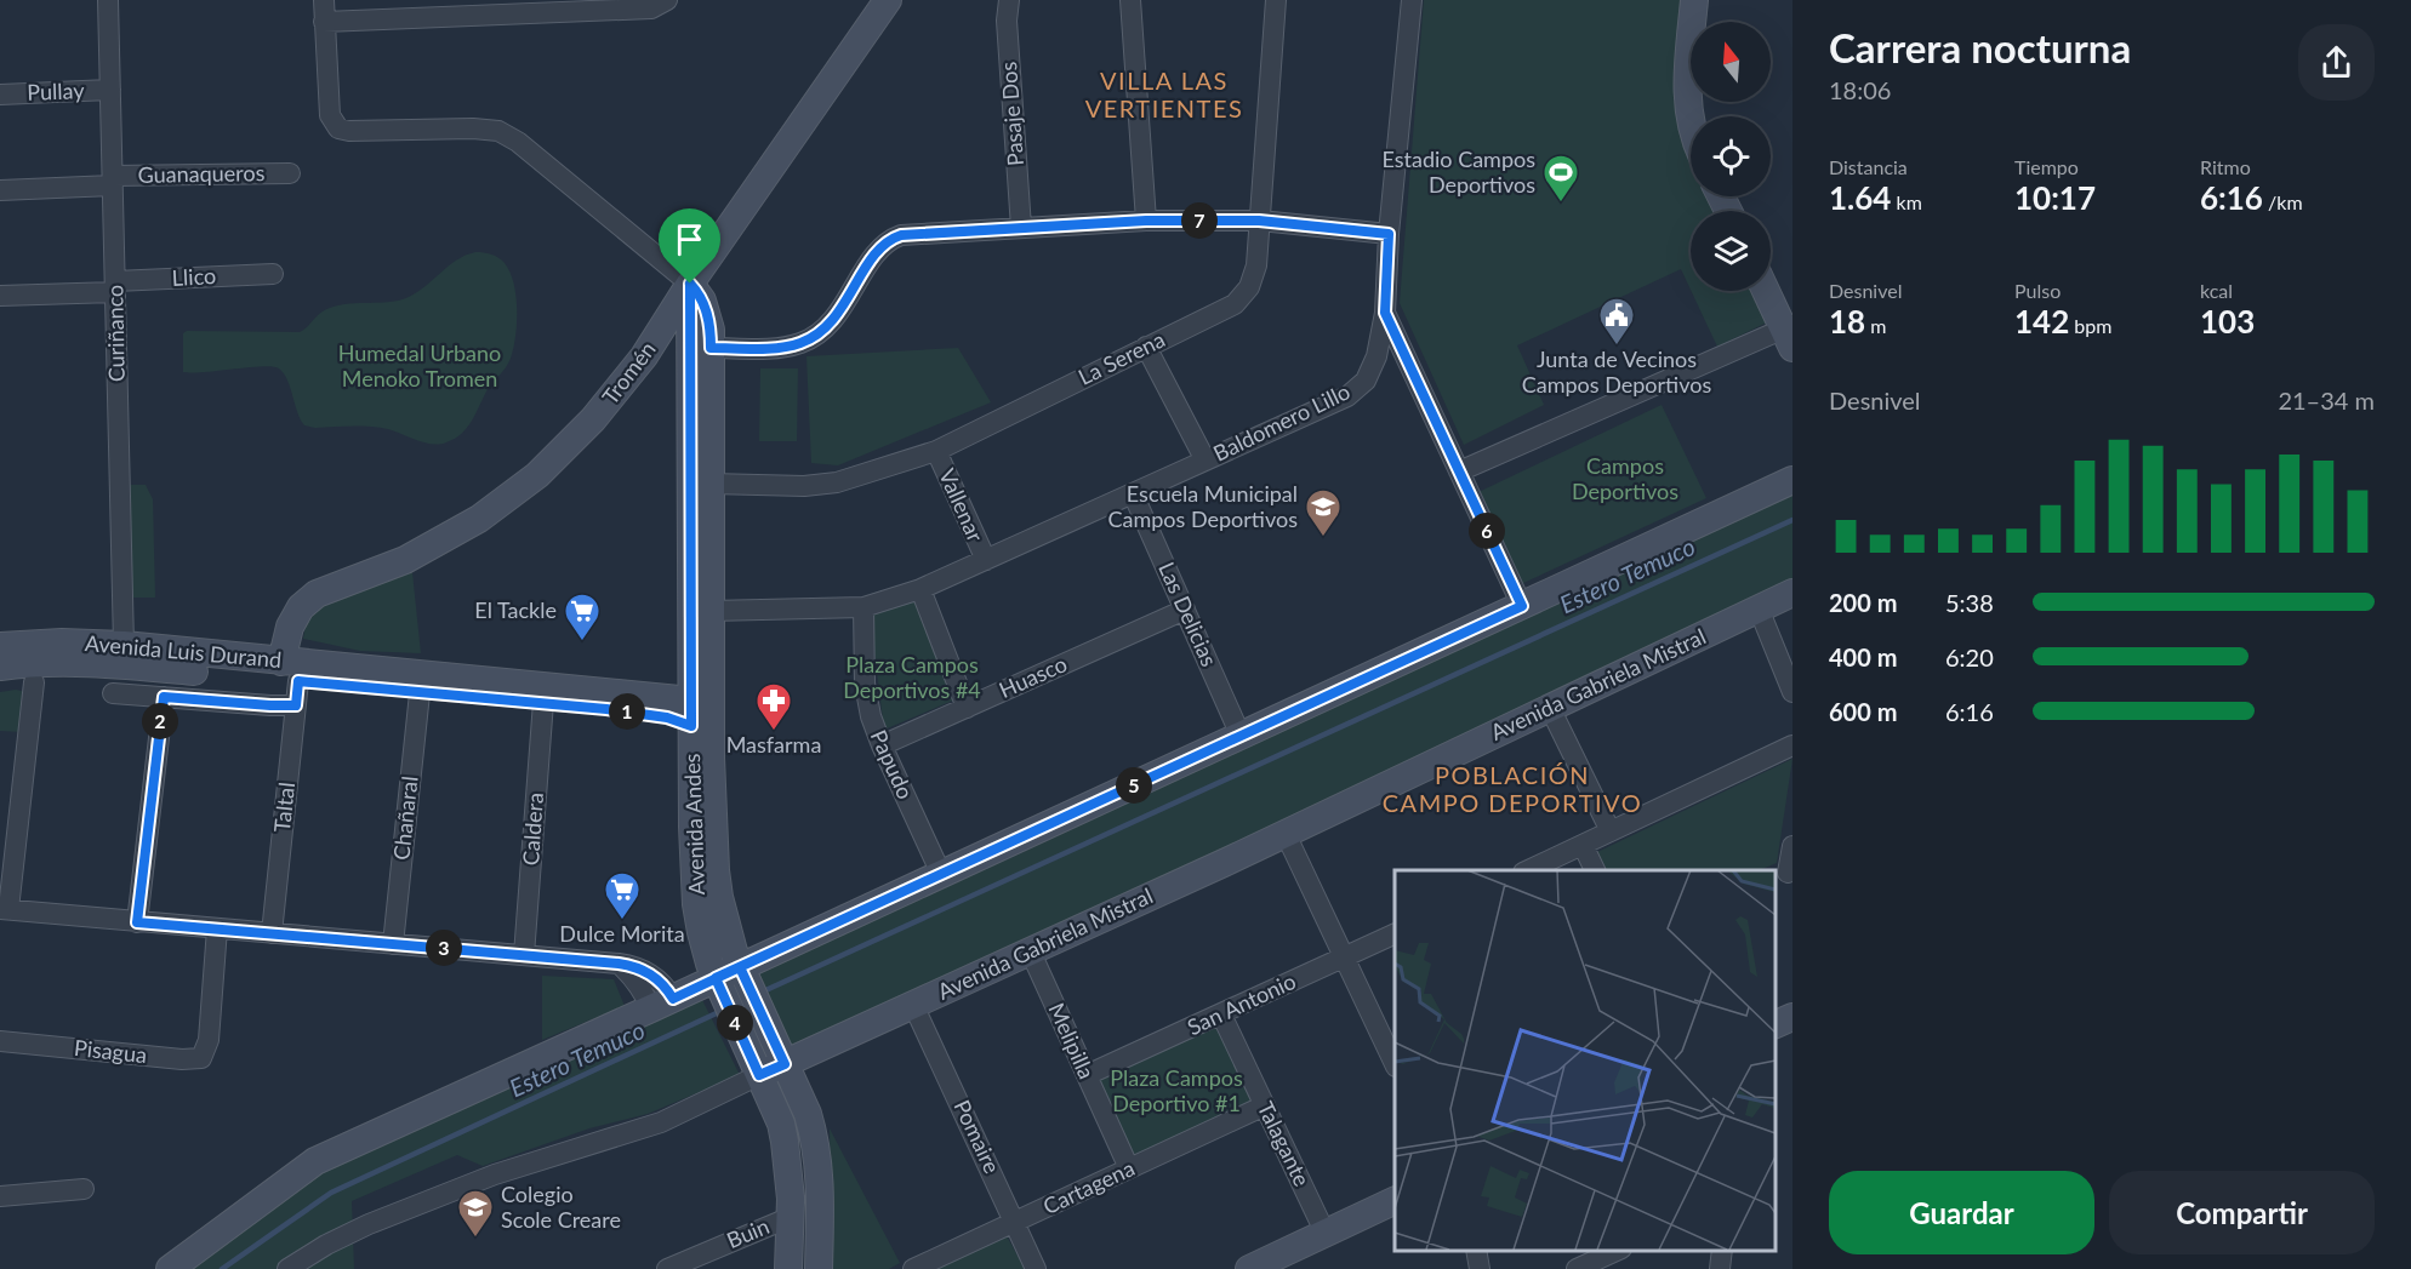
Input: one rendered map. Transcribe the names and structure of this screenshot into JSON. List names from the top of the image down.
{
  "streets": {
    "street": [
      "Pullay",
      "Pasaje Dos",
      "Guanaqueros",
      "Llico",
      "Curiñanco",
      "La Serena",
      "Tromén",
      "Baldomero Lillo",
      "Vallenar",
      "Las Delicias",
      "Avenida Luis Durand",
      "Huasco",
      "Avenida Gabriela Mistral",
      "Papudo",
      "Taltal",
      "Chañaral",
      "Avenida Andes",
      "Caldera",
      "San Antonio",
      "Melipilla",
      "Pisagua",
      "Pomaire",
      "Talagante",
      "Cartagena",
      "Buin"
    ]
  },
  "crossings": [
    ["Pullay", "Curiñanco"],
    ["Guanaqueros", "Curiñanco"],
    ["Llico", "Curiñanco"],
    ["Curiñanco", "Avenida Luis Durand"],
    ["La Serena", "Vallenar"],
    ["La Serena", "Avenida Andes"],
    ["Tromén", "Avenida Luis Durand"],
    ["Tromén", "Taltal"],
    ["Tromén", "Avenida Andes"],
    ["Baldomero Lillo", "Vallenar"],
    ["Baldomero Lillo", "Las Delicias"],
    ["Baldomero Lillo", "Papudo"],
    ["Baldomero Lillo", "Avenida Andes"],
    ["Las Delicias", "Huasco"],
    ["Avenida Luis Durand", "Taltal"],
    ["Avenida Luis Durand", "Chañaral"],
    ["Avenida Luis Durand", "Avenida Andes"],
    ["Avenida Luis Durand", "Caldera"],
    ["Huasco", "Papudo"],
    ["Avenida Gabriela Mistral", "Avenida Andes"],
    ["Avenida Gabriela Mistral", "Melipilla"],
    ["Avenida Gabriela Mistral", "Pomaire"],
    ["Avenida Andes", "Buin"],
    ["San Antonio", "Melipilla"],
    ["San Antonio", "Talagante"],
    ["Melipilla", "Cartagena"],
    ["Pomaire", "Cartagena"],
    ["Talagante", "Cartagena"]
  ],
  "districts": ["VILLA LAS VERTIENTES", "POBLACIÓN CAMPO DEPORTIVO"],
  "water": ["Estero Temuco"],
  "parks": [
    "Humedal Urbano Menoko Tromen",
    "Campos Deportivos",
    "Plaza Campos Deportivos #4",
    "Plaza Campos Deportivo #1"
  ],
  "places": {
    "sports": ["Estadio Campos Deportivos"],
    "public building": ["Junta de Vecinos Campos Deportivos"],
    "school or university": ["Escuela Municipal Campos Deportivos", "Colegio Scole Creare"],
    "supermarket": ["El Tackle", "Dulce Morita"],
    "pharmacy": ["Masfarma"]
  },
  "north": "top",
  "page": {
    "heading": ["Carrera nocturna", "18:06"],
    "stats": [
      ["Distancia", "1.64 km"],
      ["Tiempo", "10:17"],
      ["Ritmo", "6:16 /km"],
      ["Desnivel", "18 m"],
      ["Pulso", "142 bpm"],
      ["kcal", "103"]
    ],
    "pins": [
      "7",
      "6",
      "1",
      "2",
      "5",
      "3",
      "4"
    ],
    "chart": ["Desnivel", "21–34 m"],
    "list": [
      {
        "name": "200 m",
        "note": "5:38"
      },
      {
        "name": "400 m",
        "note": "6:20"
      },
      {
        "name": "600 m",
        "note": "6:16"
      }
    ],
    "buttons": ["Guardar", "Compartir"]
  }
}
